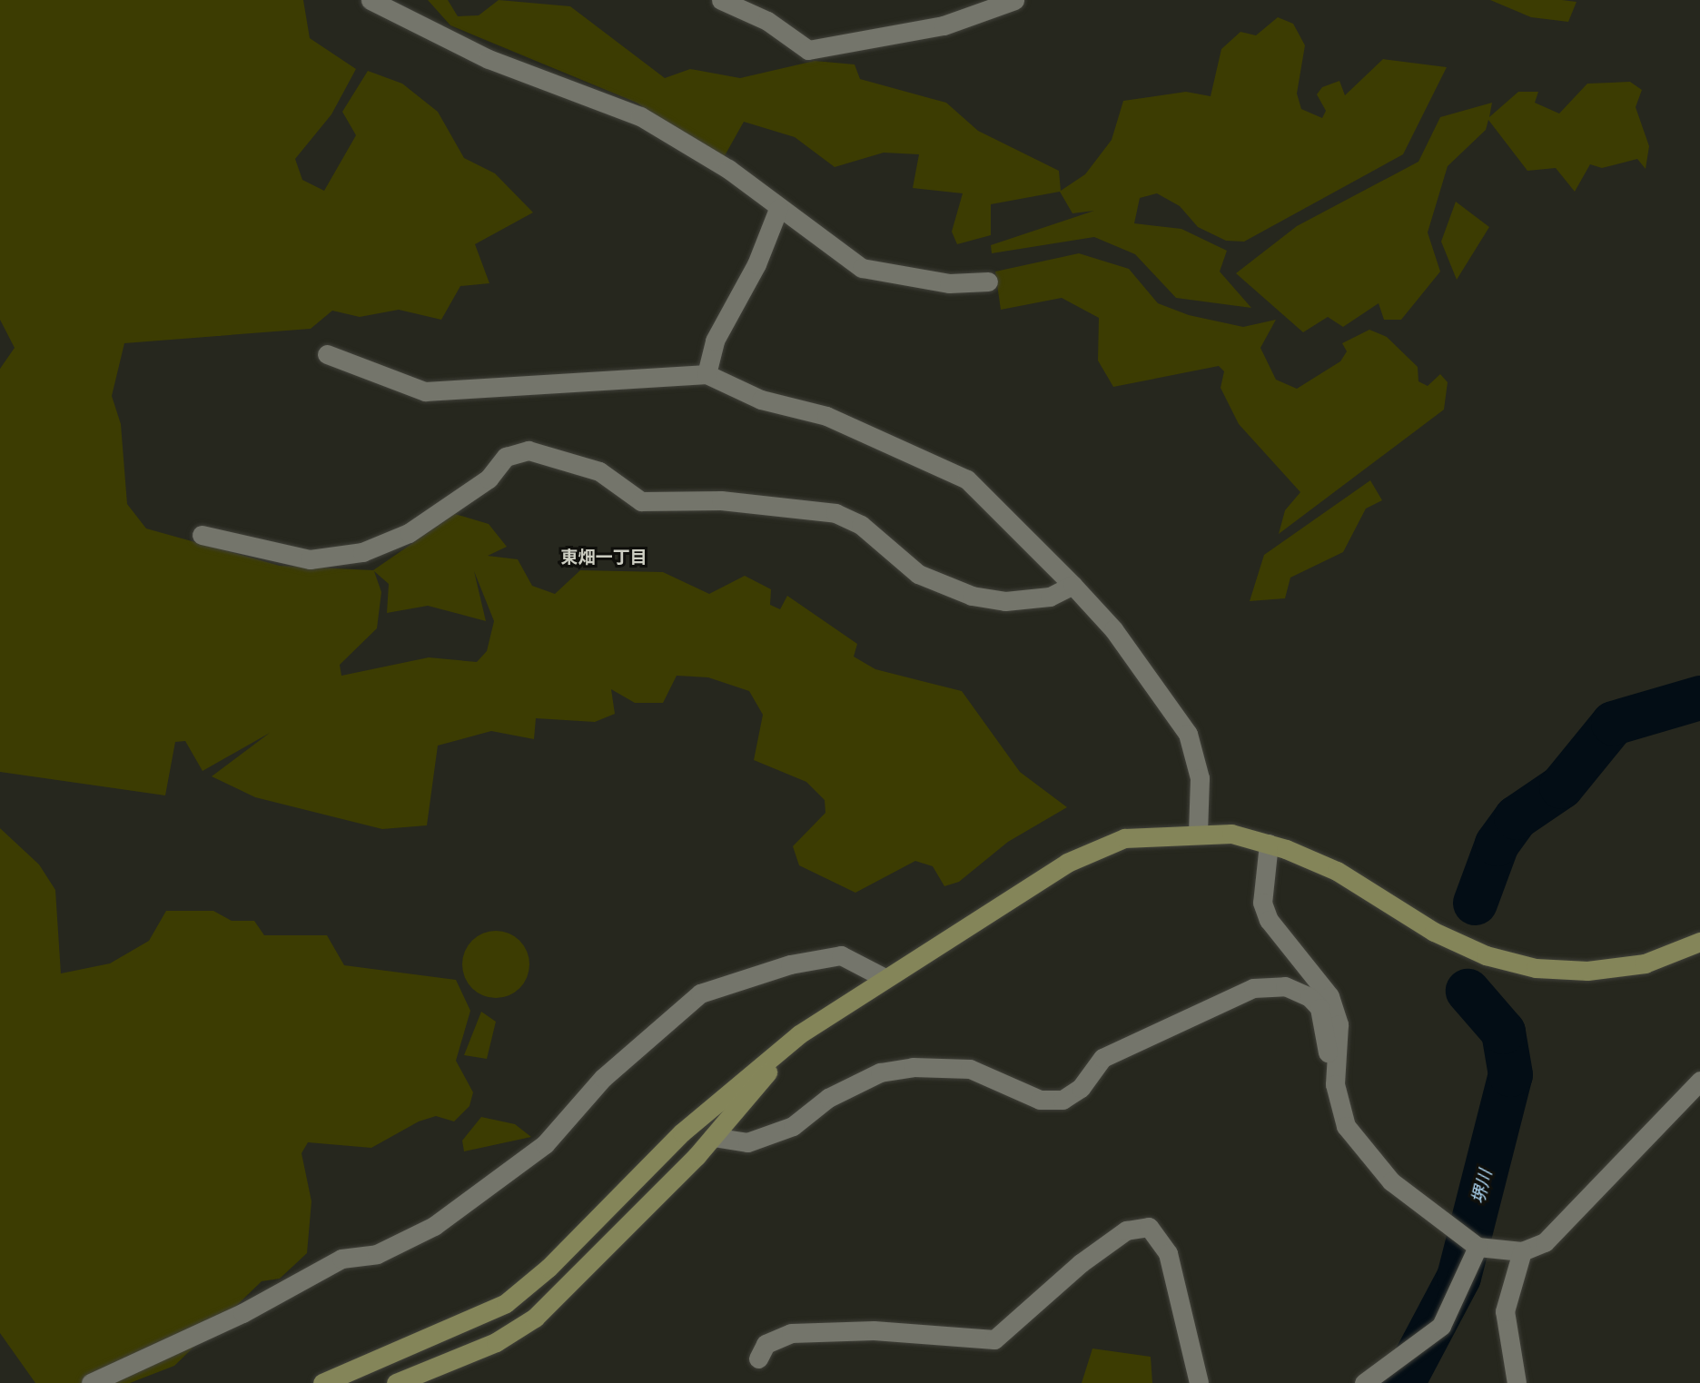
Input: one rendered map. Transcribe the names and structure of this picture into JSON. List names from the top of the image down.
{
  "districts": ["東畑一丁目"],
  "water": ["堺川"]
}
